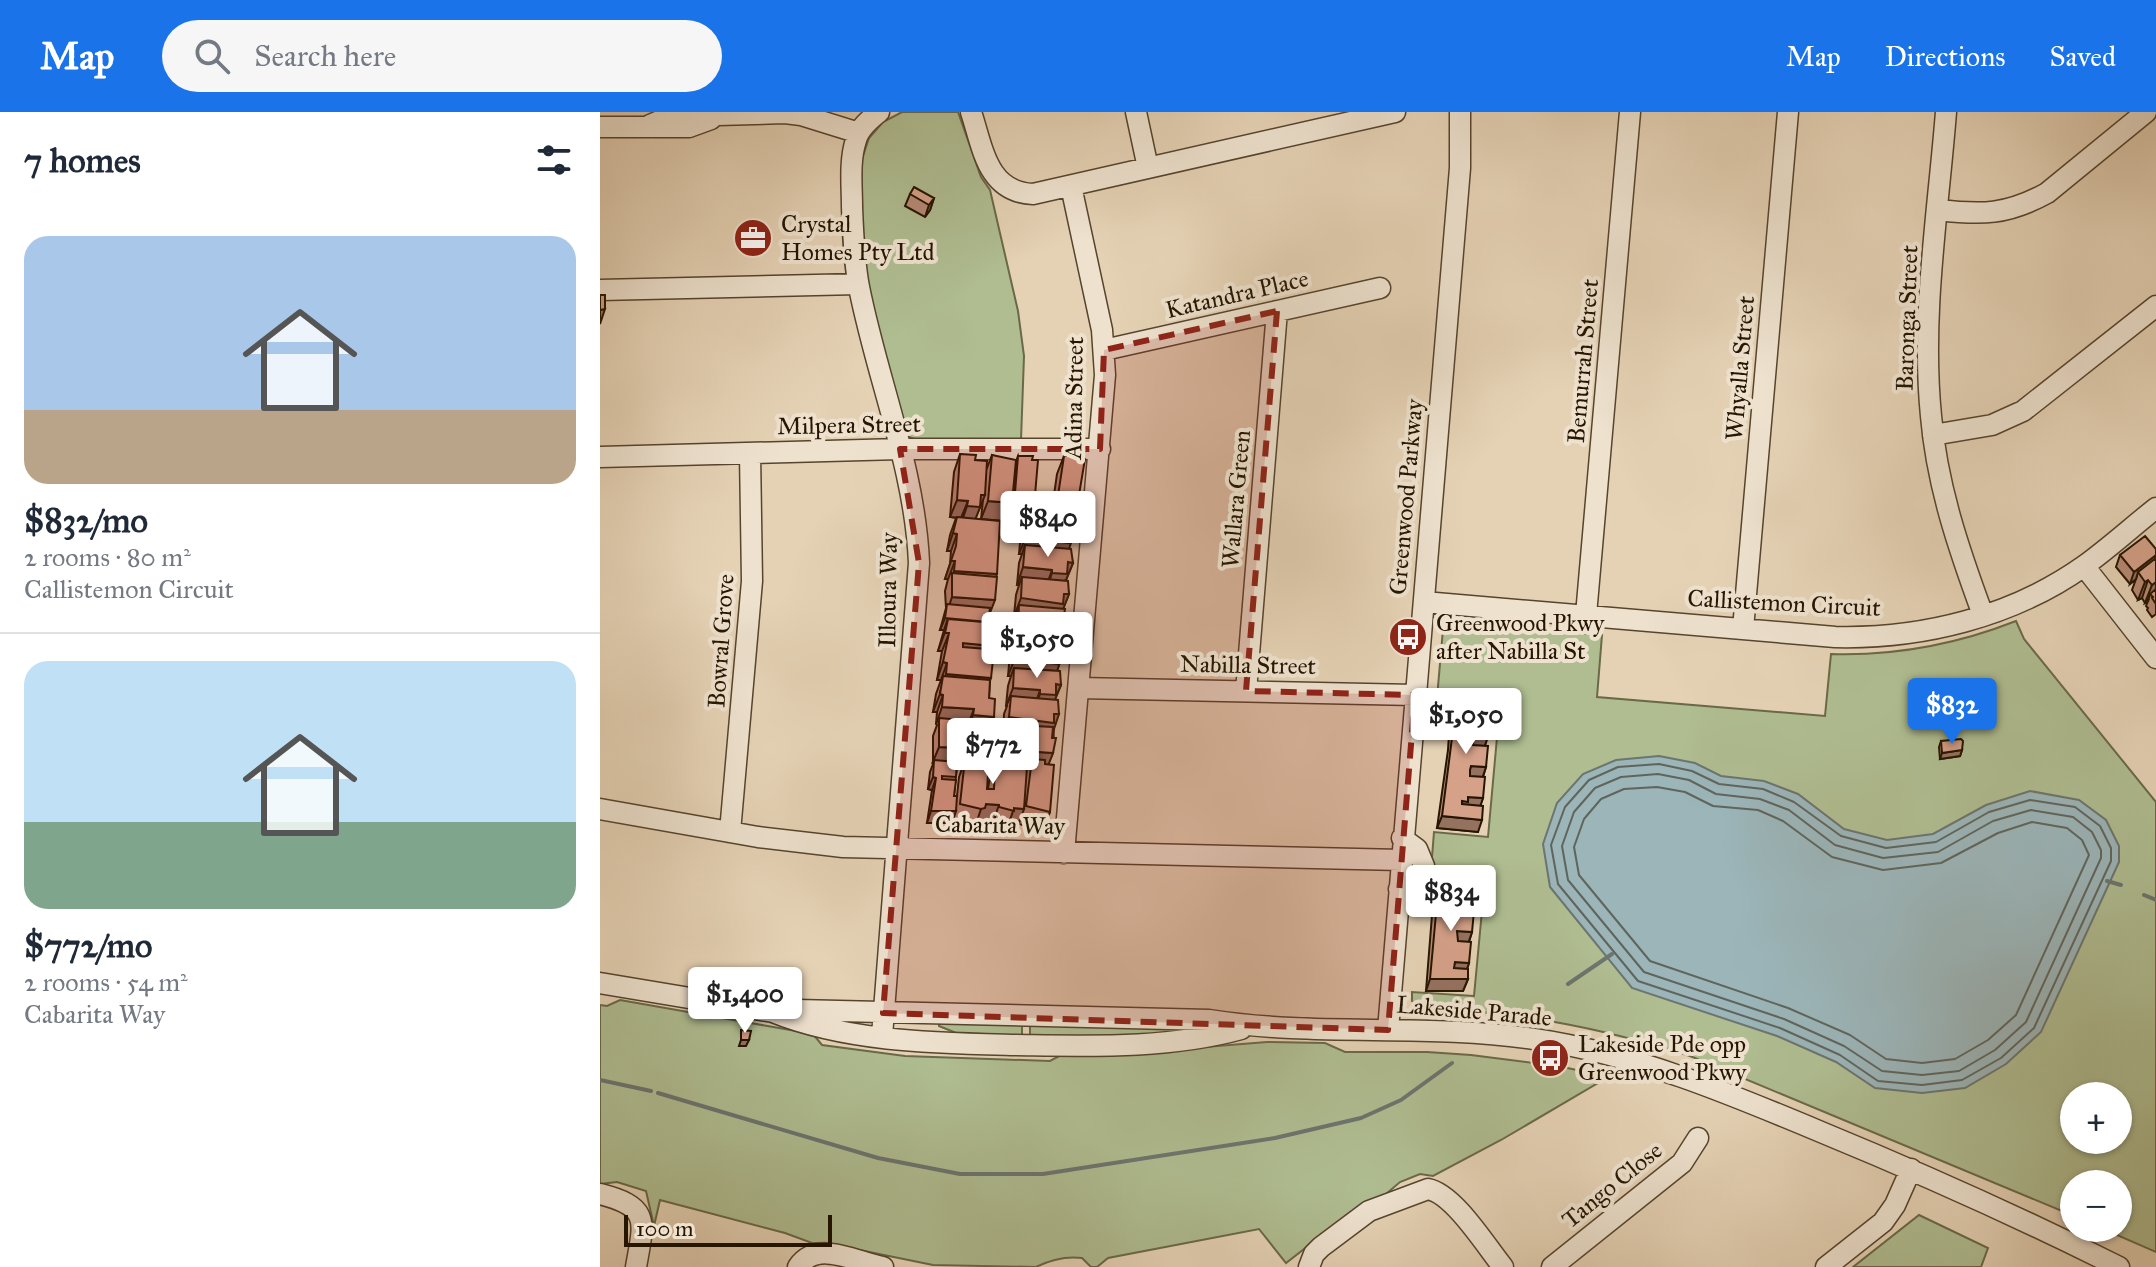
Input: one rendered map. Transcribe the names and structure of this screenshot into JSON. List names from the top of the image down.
{
  "streets": {
    "street": [
      "Katandra Place",
      "Baronga Street",
      "Bemurrah Street",
      "Whyalla Street",
      "Adina Street",
      "Milpera Street",
      "Greenwood Parkway",
      "Wallara Green",
      "Illoura Way",
      "Callistemon Circuit",
      "Bowral Grove",
      "Nabilla Street",
      "Cabarita Way",
      "Lakeside Parade",
      "Tango Close"
    ]
  },
  "crossings": [
    ["Katandra Place", "Adina Street"],
    ["Katandra Place", "Wallara Green"],
    ["Baronga Street", "Callistemon Circuit"],
    ["Bemurrah Street", "Callistemon Circuit"],
    ["Whyalla Street", "Callistemon Circuit"],
    ["Adina Street", "Milpera Street"],
    ["Adina Street", "Nabilla Street"],
    ["Adina Street", "Cabarita Way"],
    ["Milpera Street", "Illoura Way"],
    ["Milpera Street", "Bowral Grove"],
    ["Greenwood Parkway", "Callistemon Circuit"],
    ["Greenwood Parkway", "Nabilla Street"],
    ["Greenwood Parkway", "Cabarita Way"],
    ["Greenwood Parkway", "Lakeside Parade"],
    ["Wallara Green", "Nabilla Street"],
    ["Illoura Way", "Cabarita Way"],
    ["Illoura Way", "Lakeside Parade"],
    ["Bowral Grove", "Cabarita Way"]
  ],
  "places": {
    "office": ["Crystal Homes Pty Ltd"],
    "bus stop": ["Greenwood Pkwy after Nabilla St", "Lakeside Pde opp Greenwood Pkwy"]
  },
  "scale_bar": "100 m",
  "page": {
    "header": "Map",
    "search": "Search here",
    "nav": ["Map", "Directions", "Saved"],
    "heading": "7 homes",
    "list": [
      {
        "name": "$832/mo",
        "note": "2 rooms · 80 m² · Callistemon Circuit"
      },
      {
        "name": "$772/mo",
        "note": "2 rooms · 54 m² · Cabarita Way"
      }
    ],
    "price": [
      "$840",
      "$1,050",
      "$832",
      "$1,050",
      "$772",
      "$834",
      "$1,400"
    ],
    "map_buttons": ["+", "−"],
    "scale": "100 m"
  }
}
